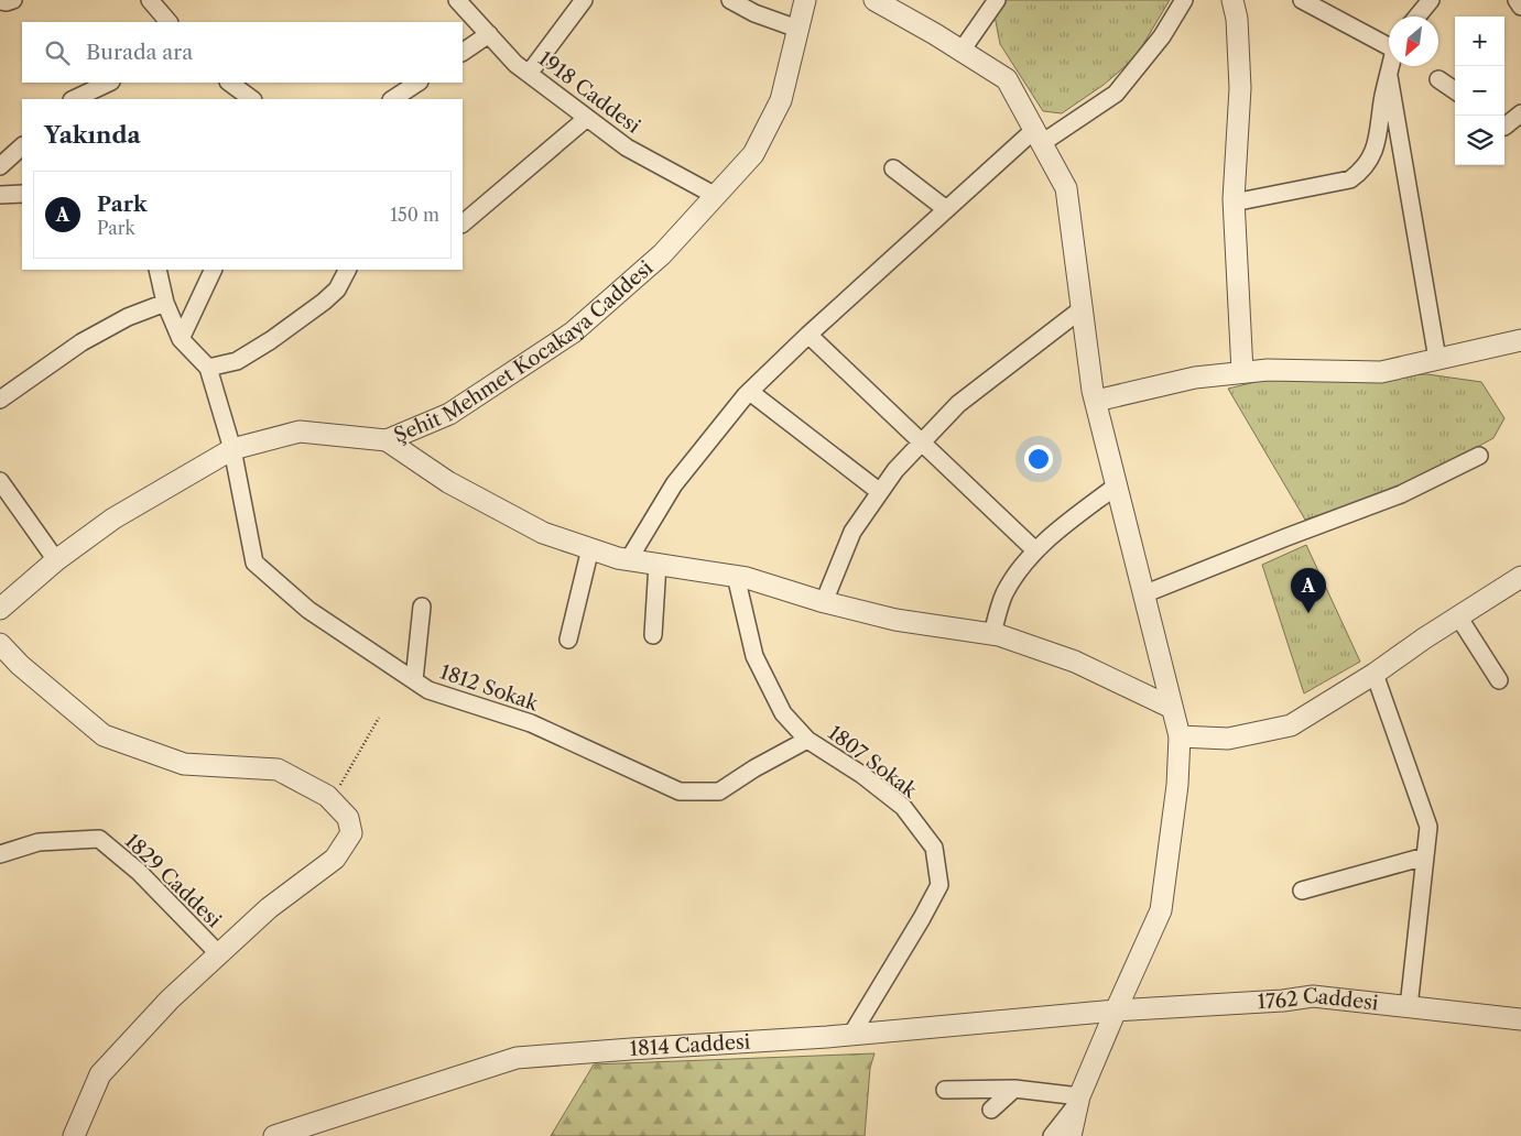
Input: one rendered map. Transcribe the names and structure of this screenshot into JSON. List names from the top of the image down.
{
  "streets": {
    "street": [
      "1918 Caddesi",
      "Şehit Mehmet Kocakaya Caddesi",
      "1812 Sokak",
      "1807 Sokak",
      "1829 Caddesi",
      "1762 Caddesi",
      "1814 Caddesi"
    ]
  },
  "crossings": [
    ["1918 Caddesi", "Şehit Mehmet Kocakaya Caddesi"],
    ["Şehit Mehmet Kocakaya Caddesi", "1812 Sokak"],
    ["1812 Sokak", "1807 Sokak"],
    ["1807 Sokak", "1814 Caddesi"],
    ["1762 Caddesi", "1814 Caddesi"]
  ],
  "north": "bottom left",
  "page": {
    "map_buttons": ["+", "−"],
    "search": "Burada ara",
    "heading": "Yakında",
    "list": [
      {
        "mark": "A",
        "name": "Park",
        "note": "Park",
        "value": "150 m"
      }
    ],
    "pins": "A"
  }
}
